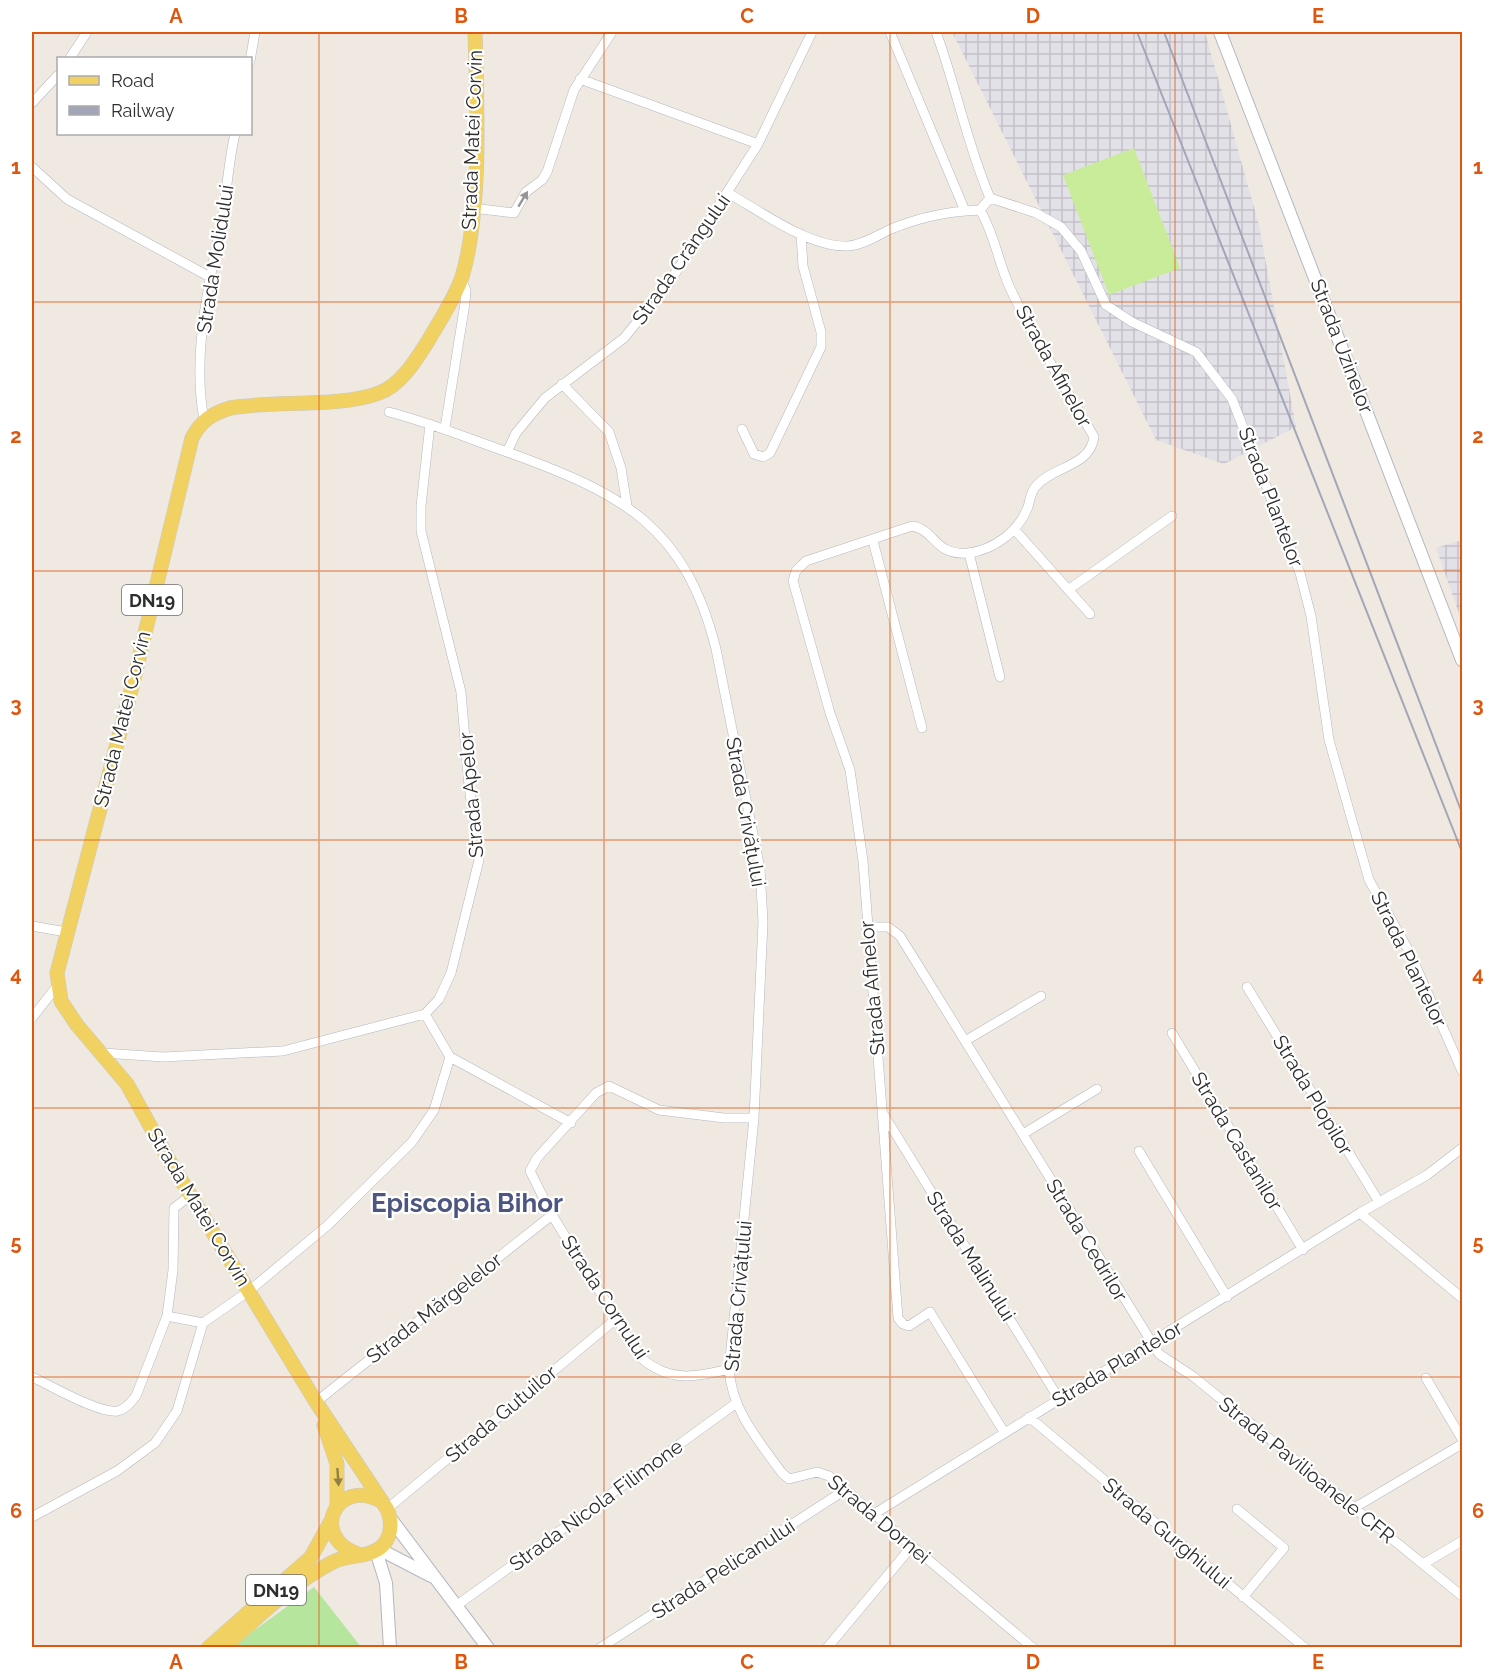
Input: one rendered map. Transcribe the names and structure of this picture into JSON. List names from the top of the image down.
{
  "streets": {
    "main road": ["Strada Matei Corvin", "DN19"],
    "street": [
      "Strada Molidului",
      "Strada Crângului",
      "Strada Uzinelor",
      "Strada Afinelor",
      "Strada Plantelor",
      "Strada Apelor",
      "Strada Crivățului",
      "Strada Plopilor",
      "Strada Castanilor",
      "Strada Cedrilor",
      "Strada Malinului",
      "Strada Cornului",
      "Strada Mărgelelor",
      "Strada Gutuilor",
      "Strada Pavilioanele CFR",
      "Strada Nicola Filimone",
      "Strada Dornei",
      "Strada Gurghiului",
      "Strada Pelicanului"
    ]
  },
  "crossings": [
    ["Strada Matei Corvin", "Strada Molidului"],
    ["Strada Matei Corvin", "DN19"],
    ["Strada Matei Corvin", "Strada Mărgelelor"],
    ["Strada Matei Corvin", "Strada Gutuilor"],
    ["Strada Matei Corvin", "Strada Nicola Filimone"],
    ["Strada Crângului", "Strada Crivățului"],
    ["Strada Afinelor", "Strada Plantelor"],
    ["Strada Afinelor", "Strada Cedrilor"],
    ["Strada Afinelor", "Strada Malinului"],
    ["Strada Plantelor", "Strada Plopilor"],
    ["Strada Plantelor", "Strada Castanilor"],
    ["Strada Plantelor", "Strada Cedrilor"],
    ["Strada Plantelor", "Strada Malinului"],
    ["Strada Plantelor", "Strada Pavilioanele CFR"],
    ["Strada Plantelor", "Strada Dornei"],
    ["Strada Plantelor", "Strada Gurghiului"],
    ["DN19", "Strada Gutuilor"],
    ["Strada Apelor", "Strada Crivățului"],
    ["Strada Crivățului", "Strada Cornului"],
    ["Strada Crivățului", "Strada Nicola Filimone"],
    ["Strada Crivățului", "Strada Dornei"],
    ["Strada Cedrilor", "Strada Pavilioanele CFR"],
    ["Strada Cornului", "Strada Mărgelelor"],
    ["Strada Cornului", "Strada Gutuilor"],
    ["Strada Nicola Filimone", "Strada Dornei"],
    ["Strada Dornei", "Strada Pelicanului"]
  ],
  "districts": ["Episcopia Bihor"],
  "legend": ["Road", "Railway"],
  "grid": {
    "columns": [
      "A",
      "B",
      "C",
      "D",
      "E"
    ],
    "rows": [
      "1",
      "2",
      "3",
      "4",
      "5",
      "6"
    ]
  }
}
